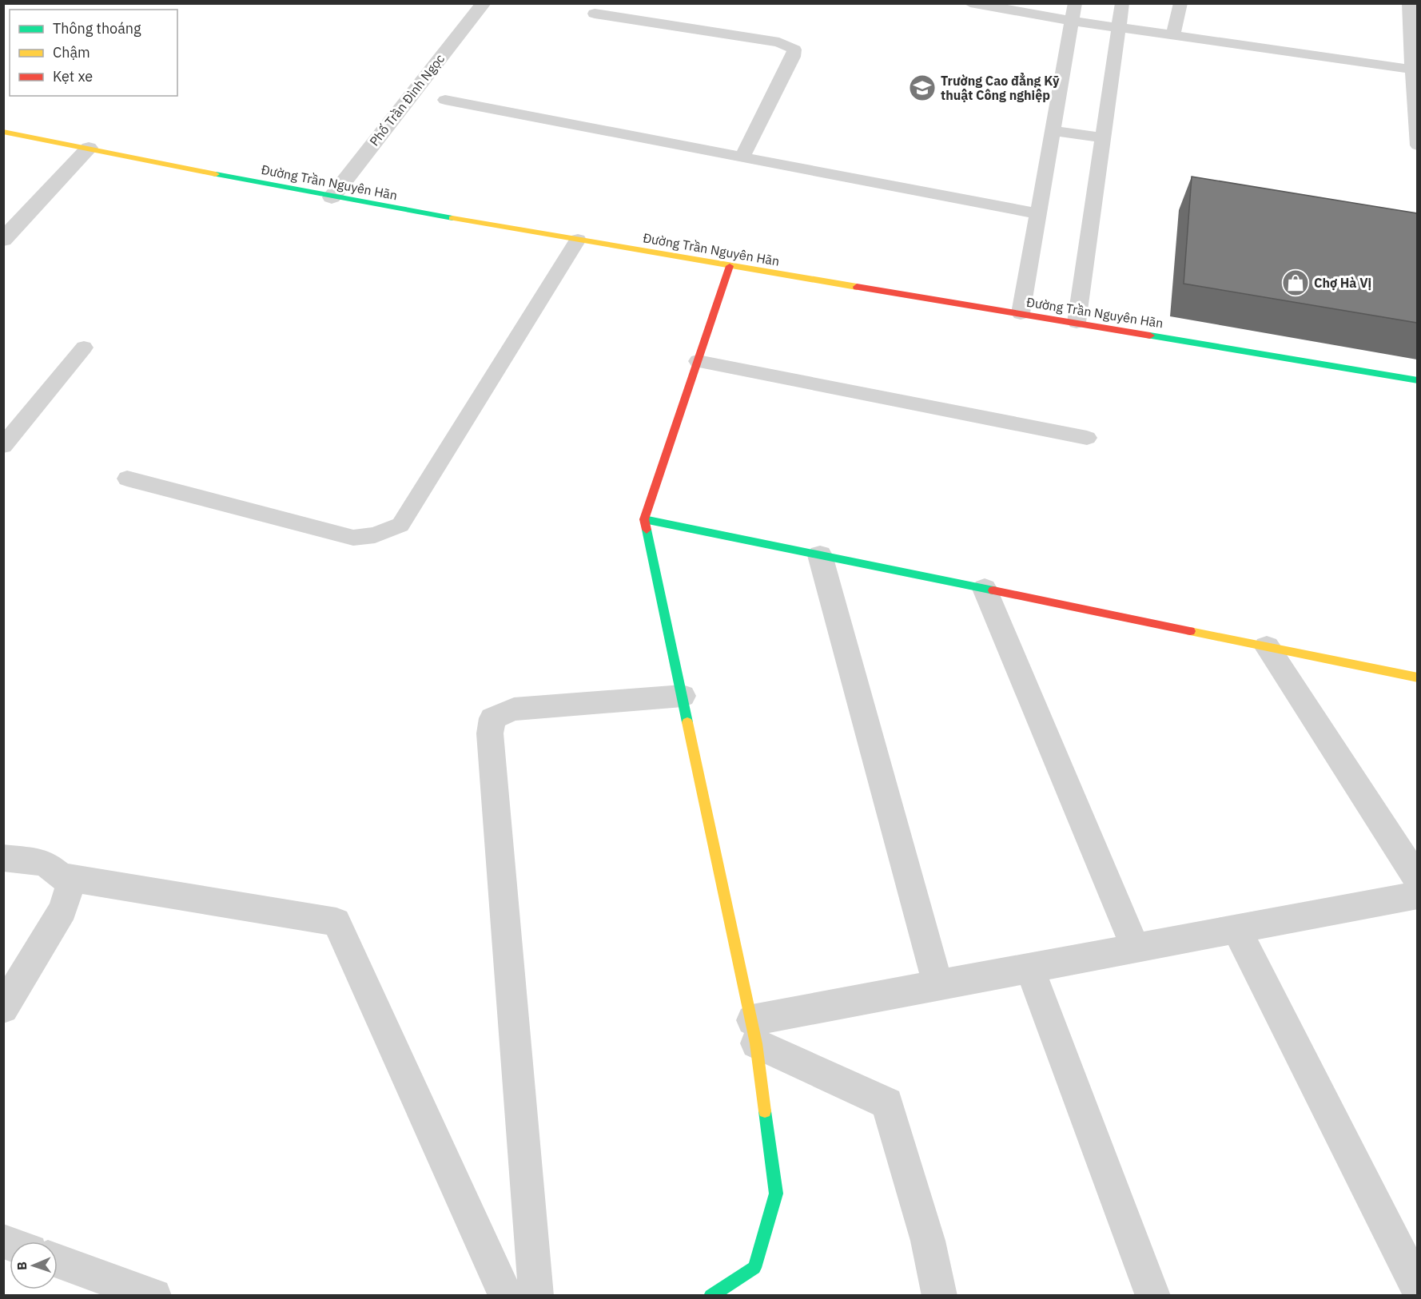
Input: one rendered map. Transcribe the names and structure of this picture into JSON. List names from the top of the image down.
{
  "streets": {
    "street": ["Phố Trần Đình Ngọc", "Đường Trần Nguyên Hãn"]
  },
  "crossings": [
    ["Phố Trần Đình Ngọc", "Đường Trần Nguyên Hãn"]
  ],
  "places": {
    "school or university": ["Trường Cao đẳng Kỹ thuật Công nghiệp"],
    "shop": ["Chợ Hà Vị"]
  },
  "legend": ["Thông thoáng", "Chậm", "Kẹt xe"],
  "north": "left"
}
